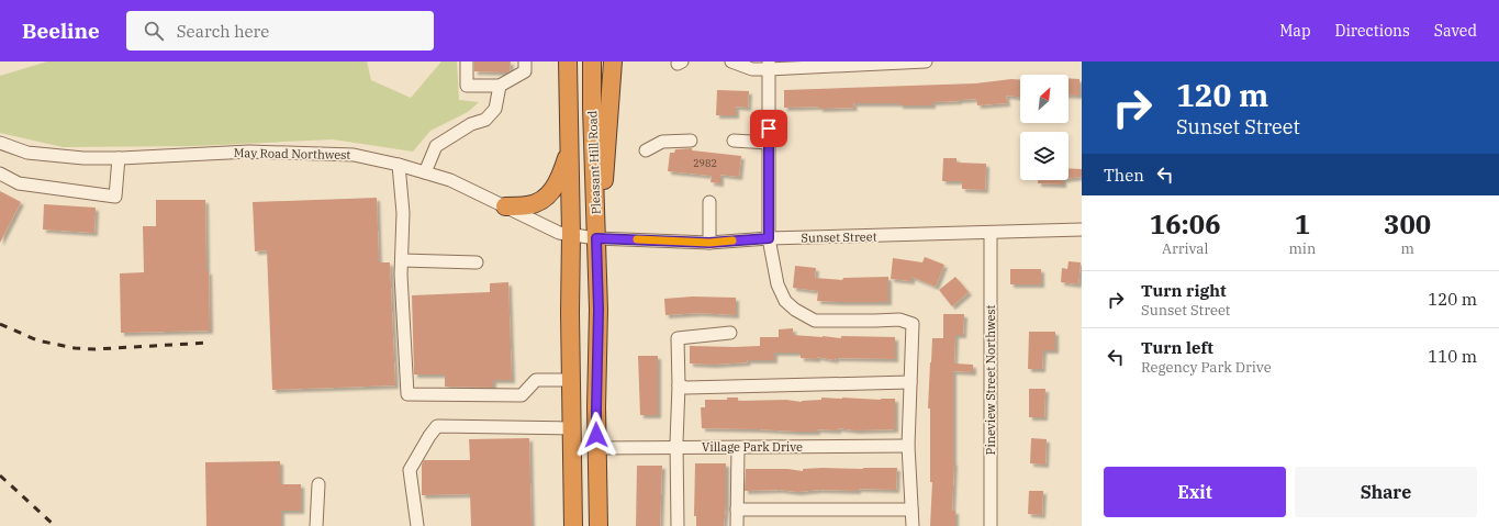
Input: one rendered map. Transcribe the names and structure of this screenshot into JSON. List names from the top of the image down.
{
  "streets": {
    "highway": ["Pleasant Hill Road"],
    "street": [
      "May Road Northwest",
      "Sunset Street",
      "Pineview Street Northwest",
      "Village Park Drive"
    ]
  },
  "crossings": [
    ["May Road Northwest", "Pleasant Hill Road"],
    ["May Road Northwest", "Sunset Street"],
    ["Pleasant Hill Road", "Sunset Street"],
    ["Pleasant Hill Road", "Village Park Drive"],
    ["Sunset Street", "Pineview Street Northwest"]
  ],
  "house_numbers": ["2982"],
  "north": "top right",
  "page": {
    "header": "Beeline",
    "search": "Search here",
    "nav": ["Map", "Directions", "Saved"],
    "turn": ["120 m", "Sunset Street"],
    "then": "Then",
    "eta": [
      "16:06",
      "Arrival",
      "1",
      "min",
      "300",
      "m"
    ],
    "list": [
      {
        "name": "Turn right",
        "note": "Sunset Street",
        "value": "120 m"
      },
      {
        "name": "Turn left",
        "note": "Regency Park Drive",
        "value": "110 m"
      }
    ],
    "buttons": ["Exit", "Share"]
  }
}
